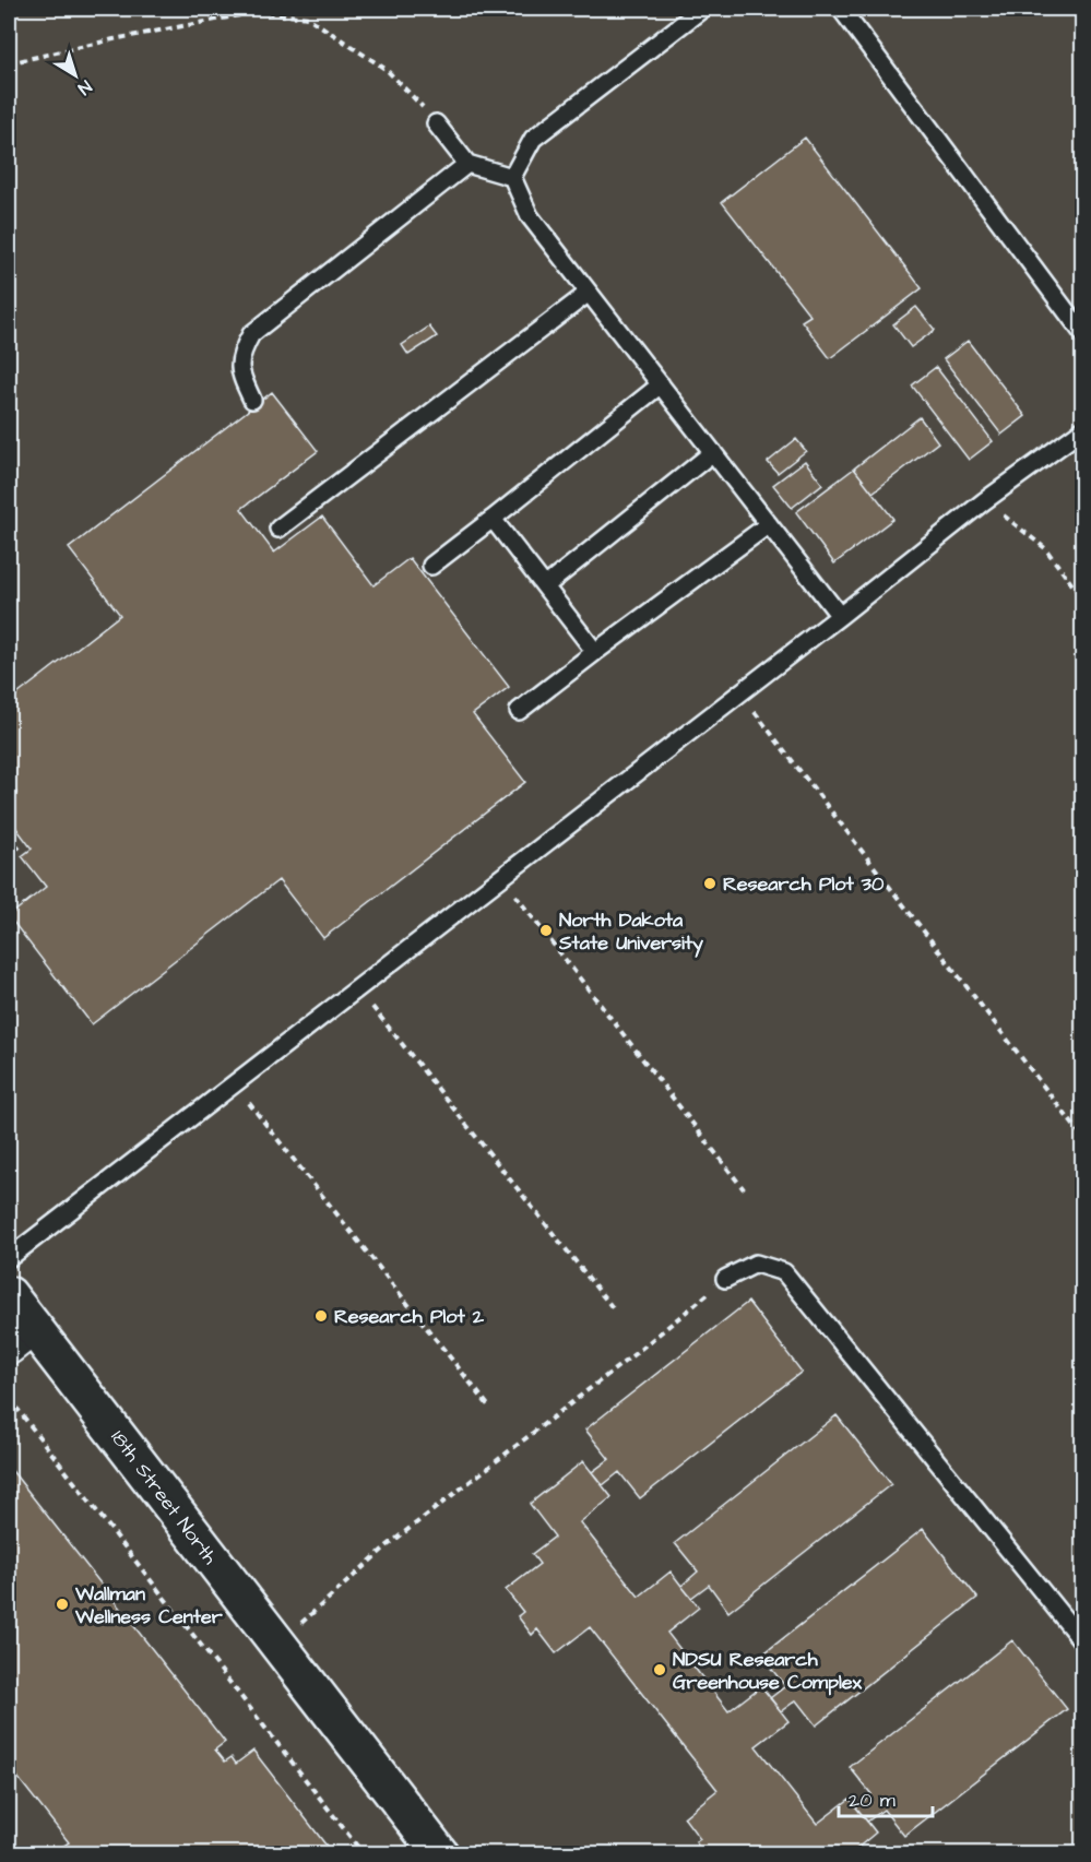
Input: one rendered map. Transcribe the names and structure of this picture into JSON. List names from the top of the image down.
{
  "streets": {
    "street": ["18th Street North"]
  },
  "places": [
    "Research Plot 30",
    "North Dakota State University",
    "Research Plot 2",
    "Wallman Wellness Center",
    "NDSU Research Greenhouse Complex"
  ],
  "scale_bar": "20 m",
  "north": "bottom right"
}
